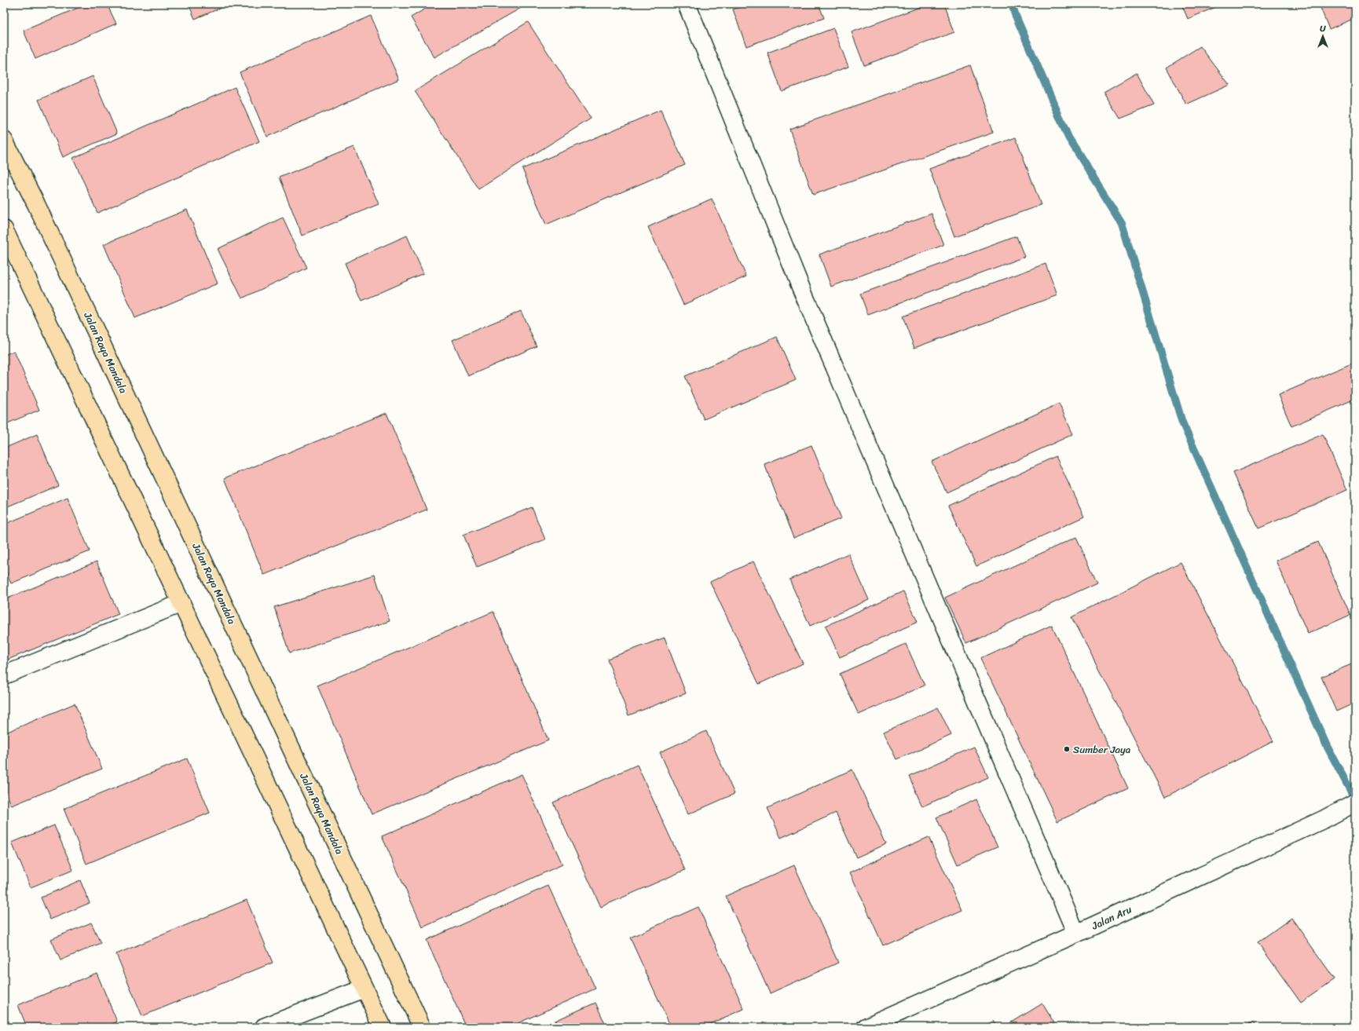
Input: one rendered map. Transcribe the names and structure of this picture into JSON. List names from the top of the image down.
{
  "streets": {
    "highway": ["Jalan Raya Mandala"],
    "street": ["Jalan Aru"]
  },
  "places": ["Sumber Jaya"],
  "north": "top"
}
